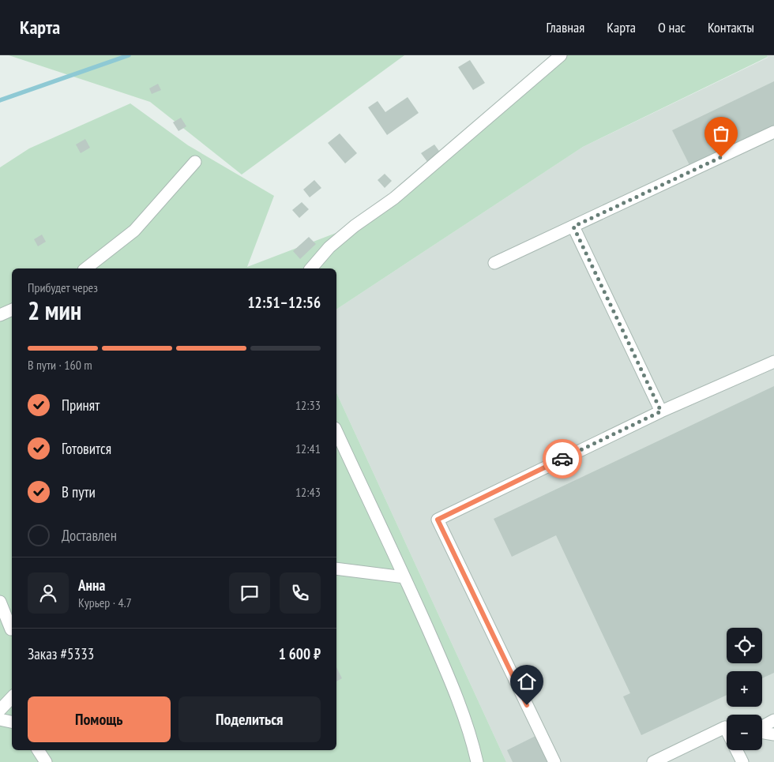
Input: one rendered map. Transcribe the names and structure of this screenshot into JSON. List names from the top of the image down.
{
  "page": {
    "header": "Карта",
    "nav": [
      "Главная",
      "Карта",
      "О нас",
      "Контакты"
    ],
    "heading": ["2 мин", "Прибудет через", "12:51–12:56"],
    "panel": [
      "Анна",
      "Курьер · 4.7",
      "Заказ #5333",
      "1 600 ₽"
    ],
    "bar": "В пути · 160 m",
    "list": [
      ["Принят", "12:33"],
      ["Готовится", "12:41"],
      ["В пути", "12:43"],
      "Доставлен"
    ],
    "map_buttons": ["+", "−"],
    "buttons": ["Помощь", "Поделиться"]
  }
}
